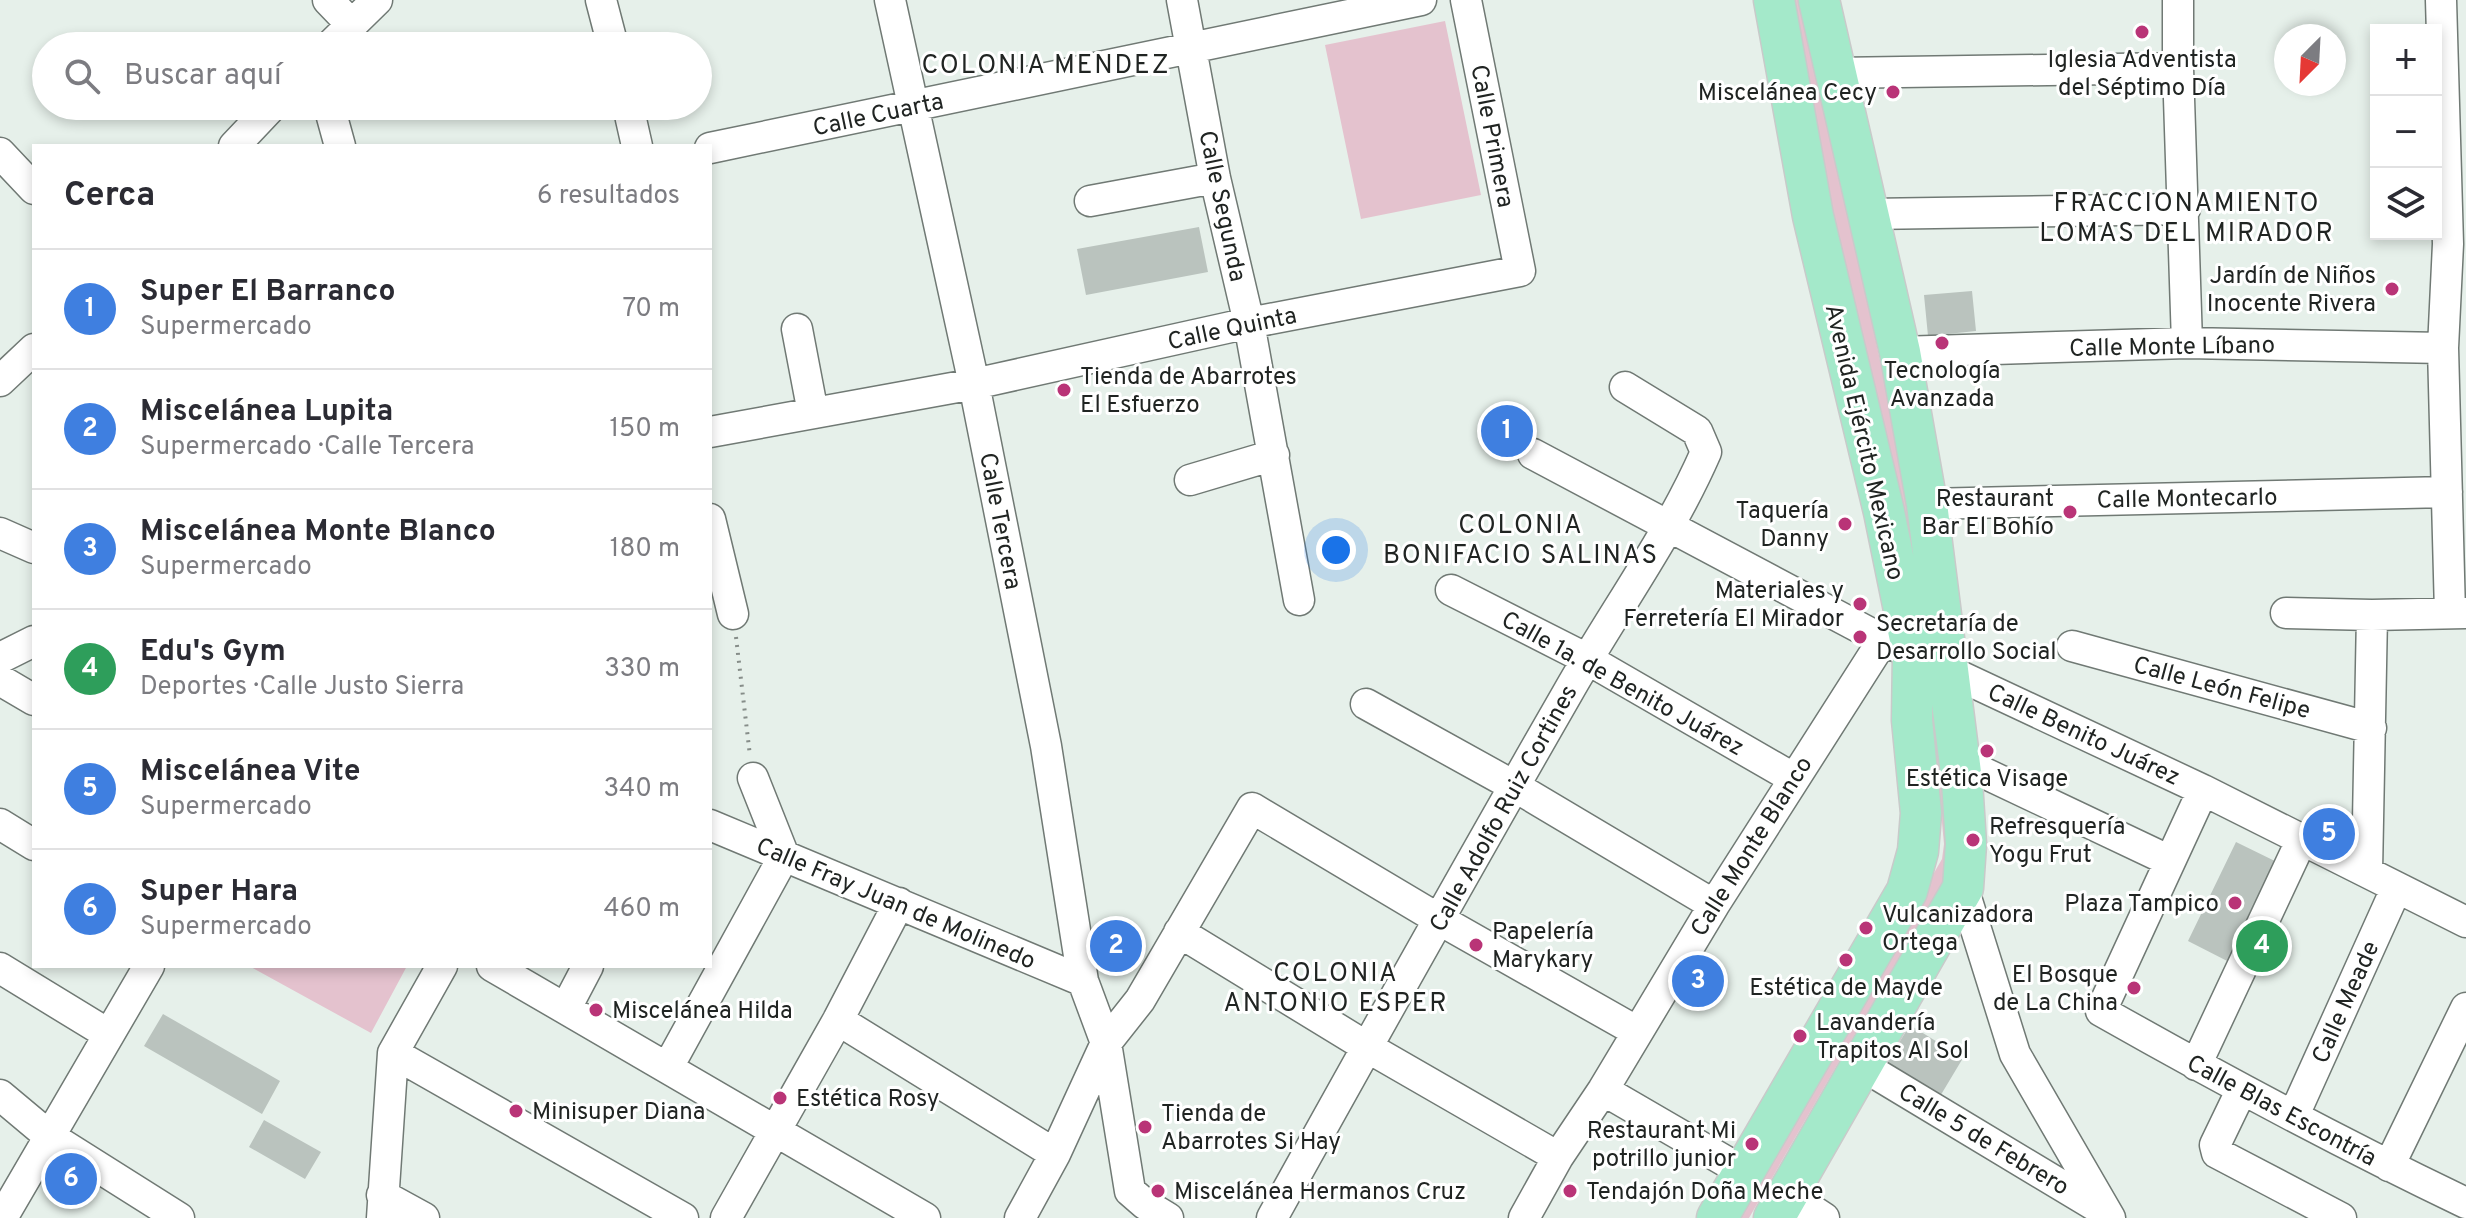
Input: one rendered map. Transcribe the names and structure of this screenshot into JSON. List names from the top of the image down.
{
  "streets": {
    "main road": ["Avenida Ejército Mexicano"],
    "street": [
      "Calle Cuarta",
      "Calle Primera",
      "Calle Segunda",
      "Calle Quinta",
      "Calle Monte Líbano",
      "Calle Montecarlo",
      "Calle Tercera",
      "Calle 1a. de Benito Juárez",
      "Calle León Felipe",
      "Calle Benito Juárez",
      "Calle Adolfo Ruiz Cortines",
      "Calle Monte Blanco",
      "Calle Fray Juan de Molinedo",
      "Calle Meade",
      "Calle Blas Escontría",
      "Calle 5 de Febrero"
    ]
  },
  "crossings": [
    ["Calle Cuarta", "Calle Segunda"],
    ["Calle Cuarta", "Calle Tercera"],
    ["Calle Primera", "Calle Quinta"],
    ["Calle Segunda", "Calle Quinta"],
    ["Calle Quinta", "Calle Tercera"],
    ["Calle Monte Líbano", "Avenida Ejército Mexicano"],
    ["Avenida Ejército Mexicano", "Calle Montecarlo"],
    ["Avenida Ejército Mexicano", "Calle Benito Juárez"],
    ["Avenida Ejército Mexicano", "Calle Monte Blanco"],
    ["Avenida Ejército Mexicano", "Calle 5 de Febrero"],
    ["Calle Tercera", "Calle Fray Juan de Molinedo"],
    ["Calle 1a. de Benito Juárez", "Calle Adolfo Ruiz Cortines"],
    ["Calle 1a. de Benito Juárez", "Calle Monte Blanco"],
    ["Calle Benito Juárez", "Calle Adolfo Ruiz Cortines"],
    ["Calle Benito Juárez", "Calle Monte Blanco"],
    ["Calle Benito Juárez", "Calle Meade"],
    ["Calle Meade", "Calle Blas Escontría"]
  ],
  "districts": [
    "COLONIA MENDEZ",
    "FRACCIONAMIENTO LOMAS DEL MIRADOR",
    "COLONIA BONIFACIO SALINAS",
    "COLONIA ANTONIO ESPER"
  ],
  "places": [
    "Iglesia Adventista del Séptimo Día",
    "Miscelánea Cecy",
    "Jardín de Niños Inocente Rivera",
    "Tecnología Avanzada",
    "Tienda de Abarrotes El Esfuerzo",
    "Restaurant Bar El Bohío",
    "Taquería Danny",
    "Materiales y Ferretería El Mirador",
    "Secretaría de Desarrollo Social",
    "Estética Visage",
    "Refresquería Yogu Frut",
    "Plaza Tampico",
    "Vulcanizadora Ortega",
    "Papelería Marykary",
    "Estética de Mayde",
    "El Bosque de La China",
    "Miscelánea Hilda",
    "Lavandería Trapitos Al Sol",
    "Estética Rosy",
    "Minisuper Diana",
    "Tienda de Abarrotes Si Hay",
    "Restaurant Mi potrillo junior",
    "Miscelánea Hermanos Cruz",
    "Tendajón Doña Meche"
  ],
  "north": "bottom left",
  "page": {
    "map_buttons": ["+", "−"],
    "search": "Buscar aquí",
    "heading": ["Cerca", "6 resultados"],
    "list": [
      {
        "mark": "1",
        "name": "Super El Barranco",
        "note": "Supermercado",
        "value": "70 m"
      },
      {
        "mark": "2",
        "name": "Miscelánea Lupita",
        "note": "Supermercado · Calle Tercera",
        "value": "150 m"
      },
      {
        "mark": "3",
        "name": "Miscelánea Monte Blanco",
        "note": "Supermercado",
        "value": "180 m"
      },
      {
        "mark": "4",
        "name": "Edu's Gym",
        "note": "Deportes · Calle Justo Sierra",
        "value": "330 m"
      },
      {
        "mark": "5",
        "name": "Miscelánea Vite",
        "note": "Supermercado",
        "value": "340 m"
      },
      {
        "mark": "6",
        "name": "Super Hara",
        "note": "Supermercado",
        "value": "460 m"
      }
    ],
    "pins": [
      "1",
      "5",
      "2",
      "4",
      "3",
      "6"
    ]
  }
}
